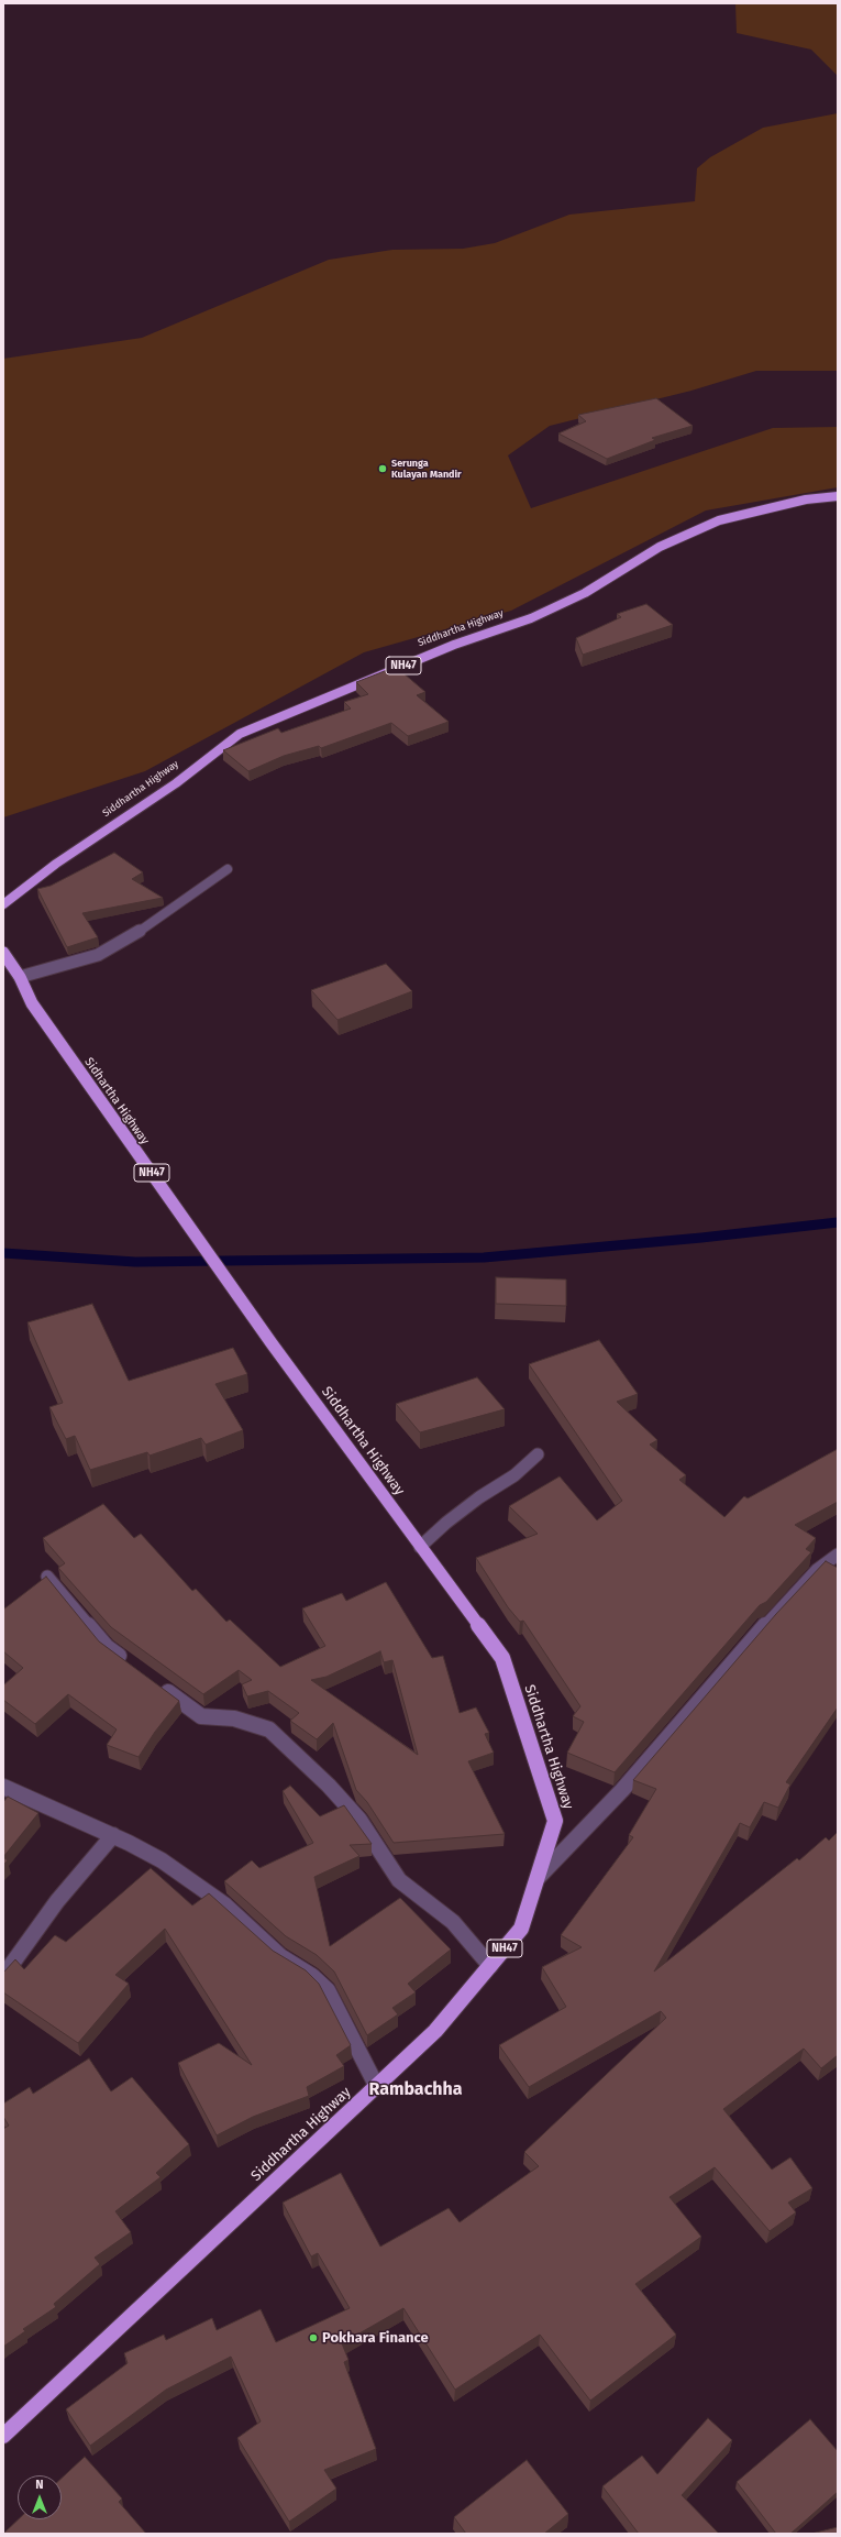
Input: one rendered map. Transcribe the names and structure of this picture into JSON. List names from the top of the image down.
{
  "streets": {
    "highway": ["Siddhartha Highway", "NH47", "Sidhartha Highway"]
  },
  "crossings": [
    ["Siddhartha Highway", "Sidhartha Highway"],
    ["NH47", "Sidhartha Highway"]
  ],
  "districts": ["Rambachha"],
  "places": ["Serunga Kulayan Mandir", "Pokhara Finance"],
  "north": "top"
}
